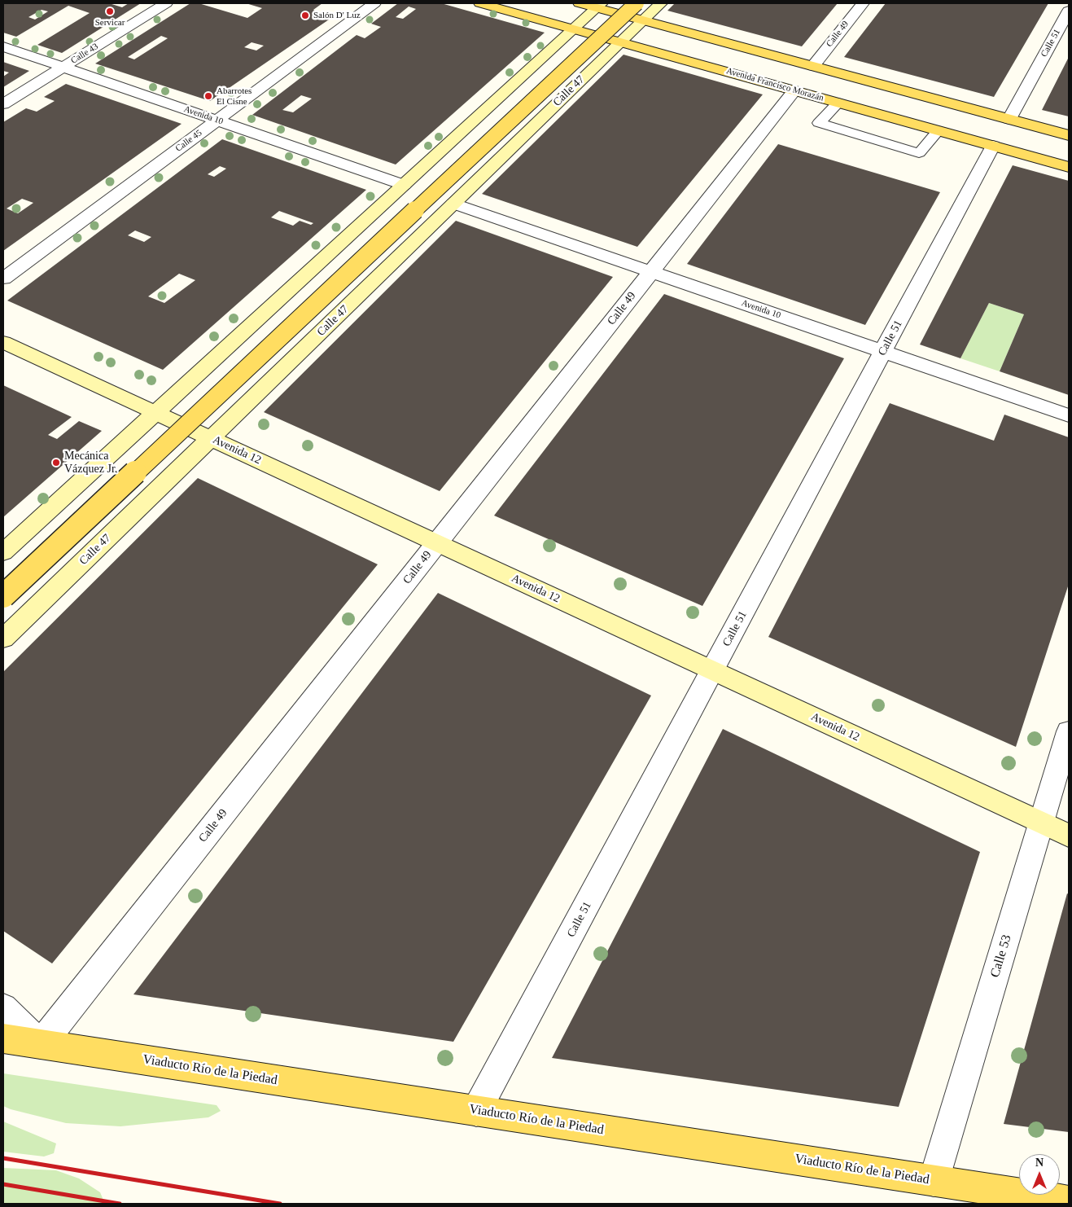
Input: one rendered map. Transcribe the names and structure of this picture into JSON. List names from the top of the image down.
{
  "streets": {
    "main road": [
      "Avenida Francisco Morazán",
      "Calle 47",
      "Avenida 12",
      "Viaducto Río de la Piedad"
    ],
    "street": [
      "Calle 49",
      "Calle 51",
      "Calle 43",
      "Avenida 10",
      "Calle 45",
      "Calle 53"
    ]
  },
  "crossings": [
    ["Calle 49", "Avenida Francisco Morazán"],
    ["Calle 49", "Avenida 10"],
    ["Calle 49", "Avenida 12"],
    ["Calle 49", "Viaducto Río de la Piedad"],
    ["Calle 51", "Avenida Francisco Morazán"],
    ["Calle 51", "Avenida 10"],
    ["Calle 51", "Avenida 12"],
    ["Calle 51", "Viaducto Río de la Piedad"],
    ["Calle 43", "Avenida 10"],
    ["Avenida Francisco Morazán", "Calle 47"],
    ["Calle 47", "Avenida 10"],
    ["Calle 47", "Avenida 12"],
    ["Avenida 10", "Calle 45"],
    ["Avenida 12", "Calle 53"],
    ["Calle 53", "Viaducto Río de la Piedad"]
  ],
  "places": [
    "Servicar",
    "Salón D' Luz",
    "Abarrotes El Cisne",
    "Mecánica Vázquez Jr."
  ],
  "north": "top"
}
